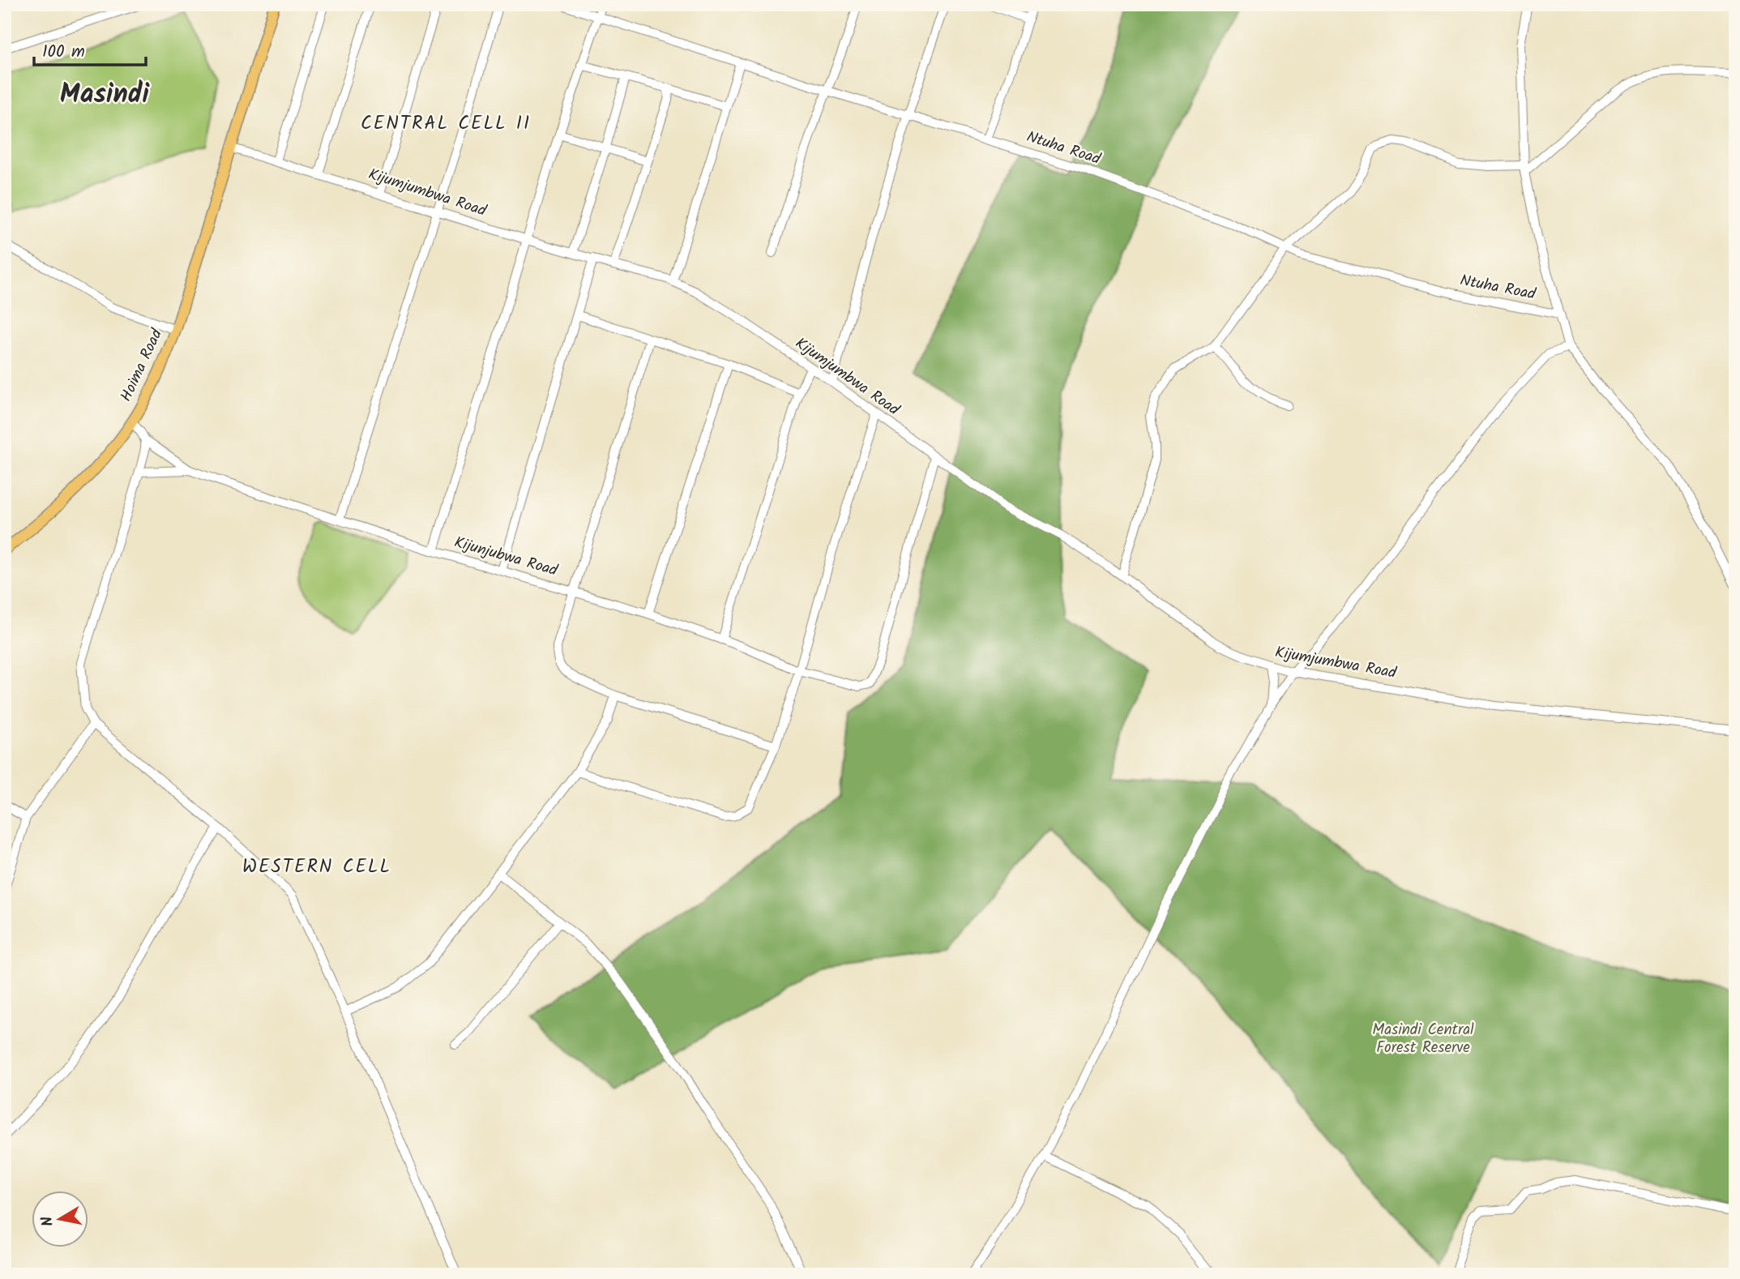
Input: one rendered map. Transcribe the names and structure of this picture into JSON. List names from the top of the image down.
{
  "streets": {
    "main road": ["Hoima Road"],
    "street": ["Ntuha Road", "Kijumjumbwa Road", "Kijunjubwa Road"]
  },
  "crossings": [
    ["Kijumjumbwa Road", "Hoima Road"],
    ["Kijumjumbwa Road", "Kijunjubwa Road"],
    ["Hoima Road", "Kijunjubwa Road"]
  ],
  "districts": ["Masindi", "CENTRAL CELL II", "WESTERN CELL"],
  "parks": ["Masindi Central Forest Reserve"],
  "scale_bar": "100 m",
  "north": "left"
}
